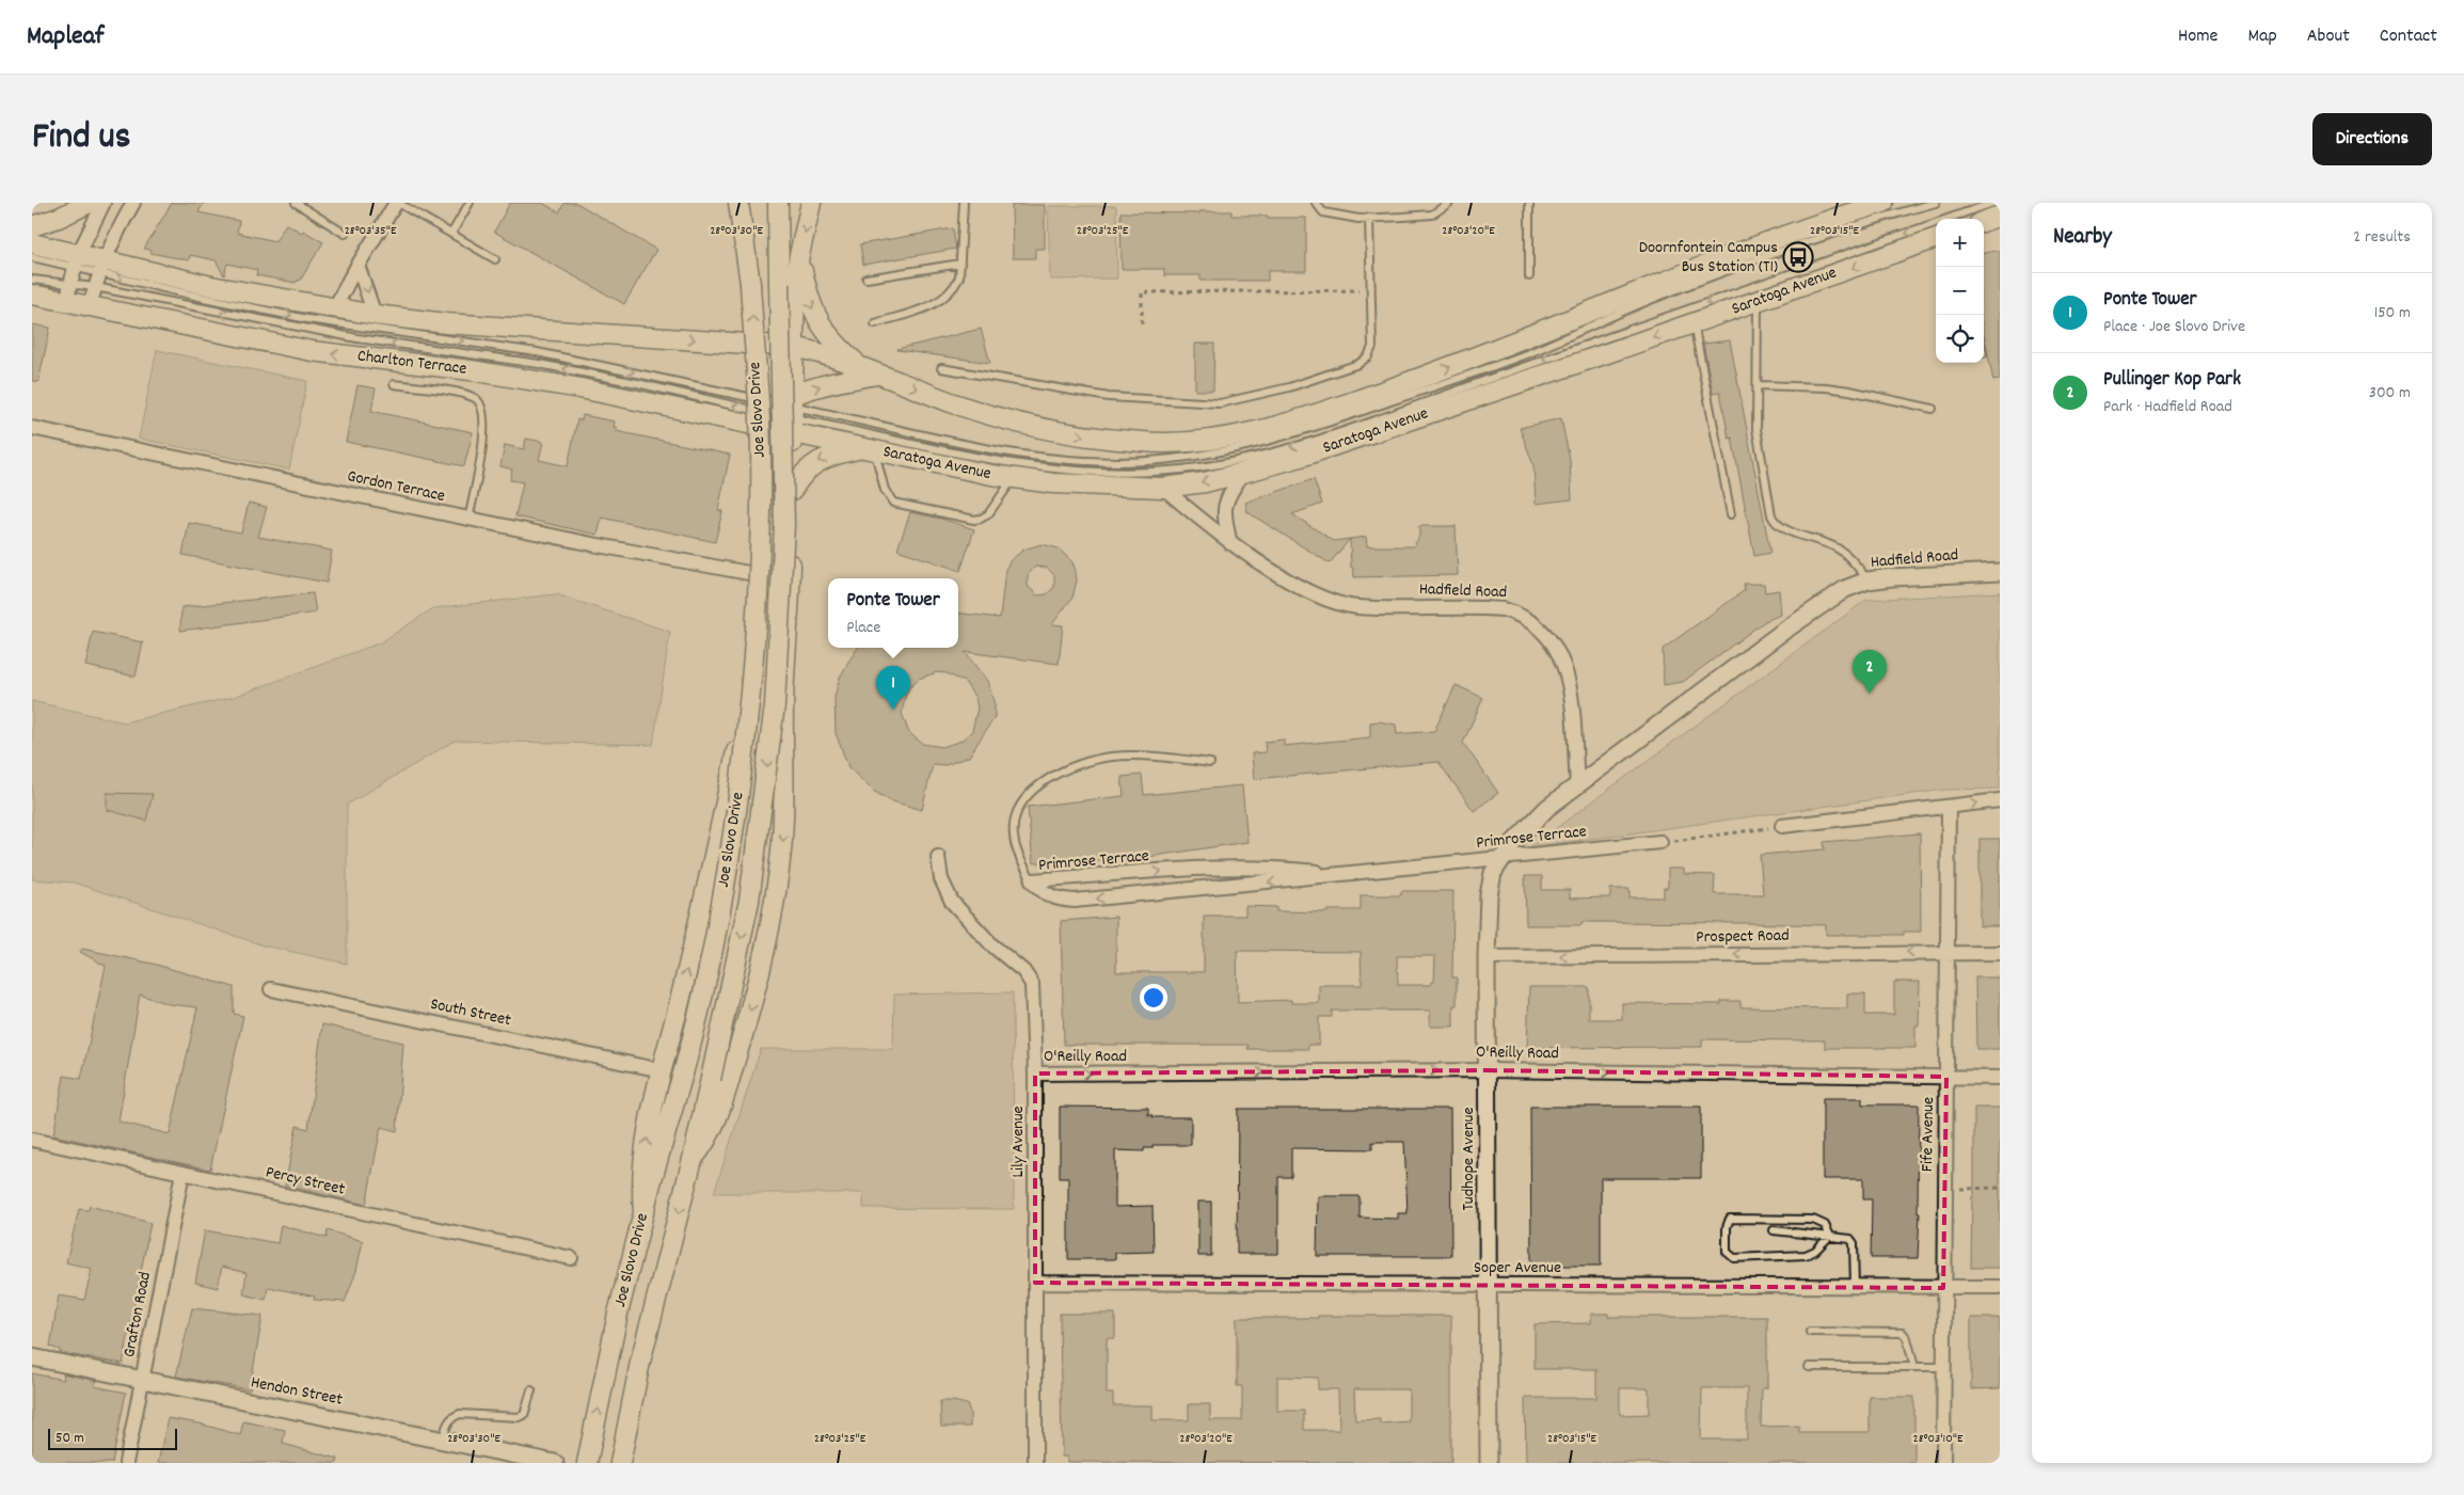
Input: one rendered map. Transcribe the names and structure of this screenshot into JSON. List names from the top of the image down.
{
  "streets": {
    "main road": ["Saratoga Avenue", "Charlton Terrace", "Joe Slovo Drive"],
    "street": [
      "Gordon Terrace",
      "Hadfield Road",
      "Primrose Terrace",
      "Prospect Road",
      "South Street",
      "O'Reilly Road",
      "Fife Avenue",
      "Lily Avenue",
      "Tudhope Avenue",
      "Percy Street",
      "Soper Avenue",
      "Grafton Road",
      "Hendon Street"
    ]
  },
  "crossings": [
    ["Saratoga Avenue", "Charlton Terrace"],
    ["Saratoga Avenue", "Hadfield Road"],
    ["Hadfield Road", "Primrose Terrace"],
    ["Hadfield Road", "Tudhope Avenue"],
    ["Primrose Terrace", "Tudhope Avenue"],
    ["Prospect Road", "Fife Avenue"],
    ["Prospect Road", "Tudhope Avenue"],
    ["O'Reilly Road", "Fife Avenue"],
    ["O'Reilly Road", "Lily Avenue"],
    ["O'Reilly Road", "Tudhope Avenue"],
    ["Fife Avenue", "Soper Avenue"],
    ["Lily Avenue", "Soper Avenue"],
    ["Tudhope Avenue", "Soper Avenue"],
    ["Percy Street", "Grafton Road"],
    ["Grafton Road", "Hendon Street"]
  ],
  "one_way": ["Prospect Road", "O'Reilly Road"],
  "places": {
    "bus stop": ["Doornfontein Campus Bus Station (T1)"]
  },
  "scale_bar": "50 m",
  "page": {
    "header": "Mapleaf",
    "nav": [
      "Home",
      "Map",
      "About",
      "Contact"
    ],
    "title": "Find us",
    "buttons": "Directions",
    "heading": ["Nearby", "2 results"],
    "map_buttons": ["+", "−"],
    "list": [
      {
        "mark": "1",
        "name": "Ponte Tower",
        "note": "Place · Joe Slovo Drive",
        "value": "150 m"
      },
      {
        "mark": "2",
        "name": "Pullinger Kop Park",
        "note": "Park · Hadfield Road",
        "value": "300 m"
      }
    ],
    "popup": ["Ponte Tower", "Place"],
    "pins": ["2", "1"],
    "scale": "50 m"
  },
  "coordinates": [
    "28°03'35\"E",
    "28°03'30\"E",
    "28°03'25\"E",
    "28°03'20\"E",
    "28°03'15\"E",
    "28°03'10\"E"
  ]
}
